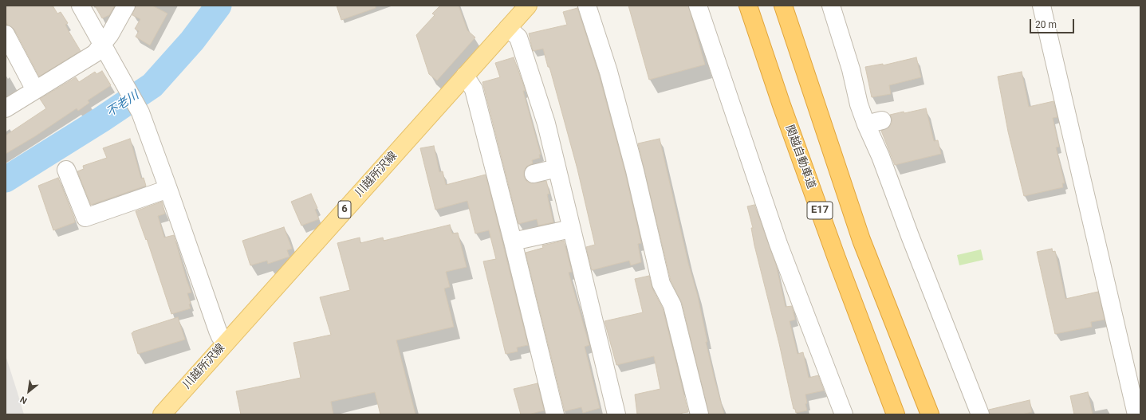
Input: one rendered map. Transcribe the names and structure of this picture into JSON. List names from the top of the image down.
{
  "streets": {
    "highway": ["関越自動車道", "E17"],
    "main road": ["川越所沢線", "6"]
  },
  "water": ["不老川"],
  "scale_bar": "20 m",
  "north": "bottom left"
}
